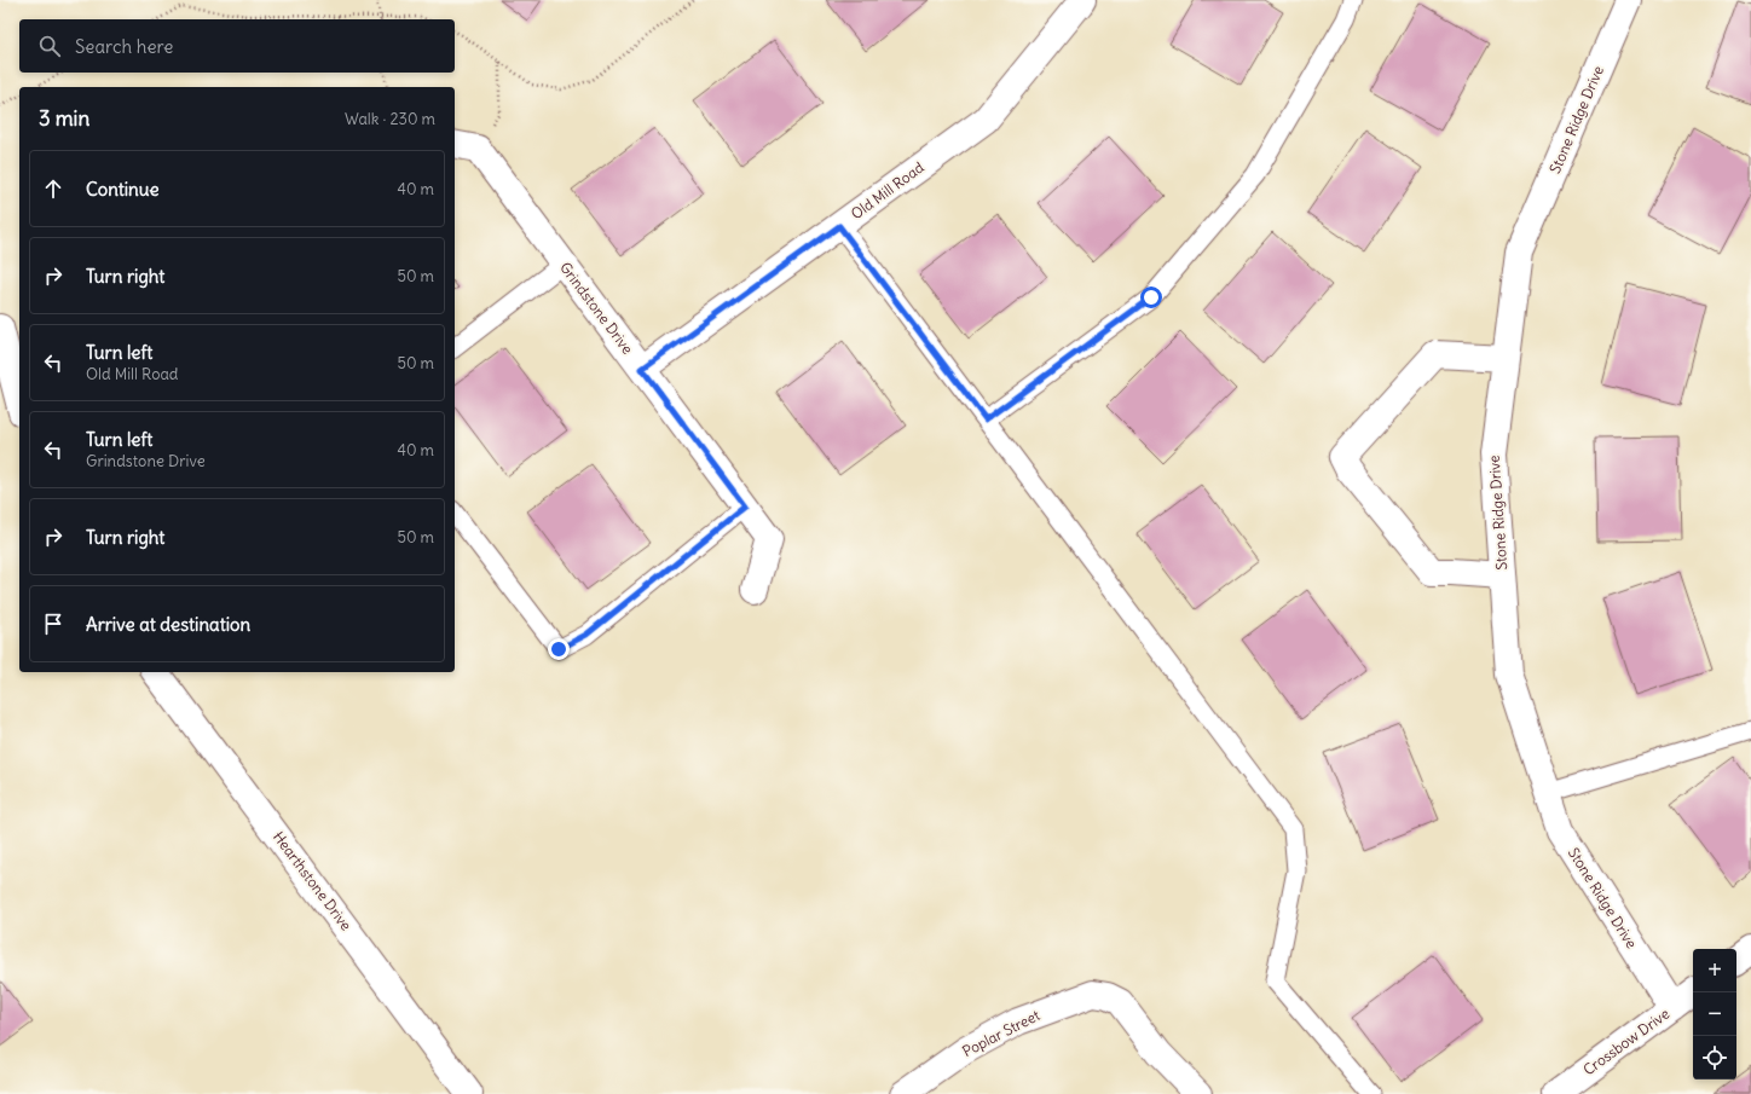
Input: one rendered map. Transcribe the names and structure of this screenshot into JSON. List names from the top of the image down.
{
  "streets": {
    "street": [
      "Stone Ridge Drive",
      "Old Mill Road",
      "Grindstone Drive",
      "Hearthstone Drive",
      "Poplar Street",
      "Crossbow Drive"
    ]
  },
  "crossings": [
    ["Stone Ridge Drive", "Crossbow Drive"],
    ["Old Mill Road", "Grindstone Drive"]
  ],
  "page": {
    "search": "Search here",
    "heading": ["3 min", "Walk · 230 m"],
    "list": [
      ["Continue", "40 m"],
      ["Turn right", "50 m"],
      ["Turn left", "Old Mill Road", "50 m"],
      ["Turn left", "Grindstone Drive", "40 m"],
      ["Turn right", "50 m"],
      "Arrive at destination"
    ],
    "map_buttons": ["+", "−"]
  }
}
